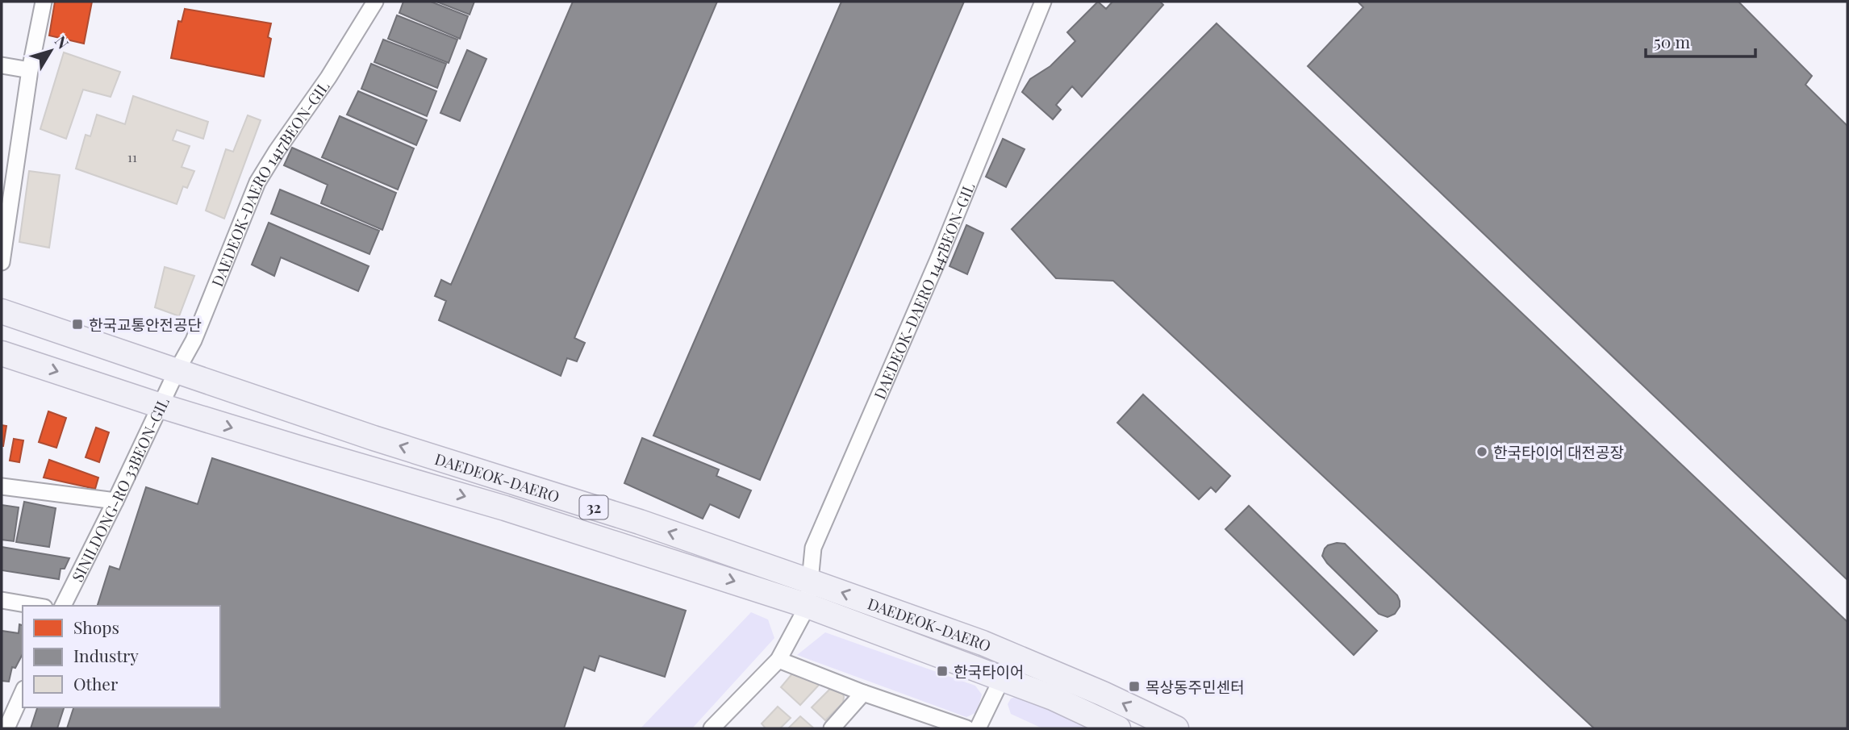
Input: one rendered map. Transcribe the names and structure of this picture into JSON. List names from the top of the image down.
{
  "streets": {
    "main road": ["DAEDEOK-DAERO", "32"],
    "street": ["DAEDEOK-DAERO 1417BEON-GIL", "DAEDEOK-DAERO 1447BEON-GIL", "SINILDONG-RO 33BEON-GIL"]
  },
  "crossings": [
    ["DAEDEOK-DAERO 1417BEON-GIL", "DAEDEOK-DAERO"],
    ["DAEDEOK-DAERO 1417BEON-GIL", "SINILDONG-RO 33BEON-GIL"],
    ["DAEDEOK-DAERO 1447BEON-GIL", "DAEDEOK-DAERO"],
    ["DAEDEOK-DAERO", "SINILDONG-RO 33BEON-GIL"]
  ],
  "places": {
    "transit": ["한국교통안전공단", "한국타이어", "목상동주민센터"],
    "other": ["한국타이어 대전공장"]
  },
  "house_numbers": ["11"],
  "legend": ["Shops", "Industry", "Other"],
  "scale_bar": "50 m",
  "north": "top right"
}
